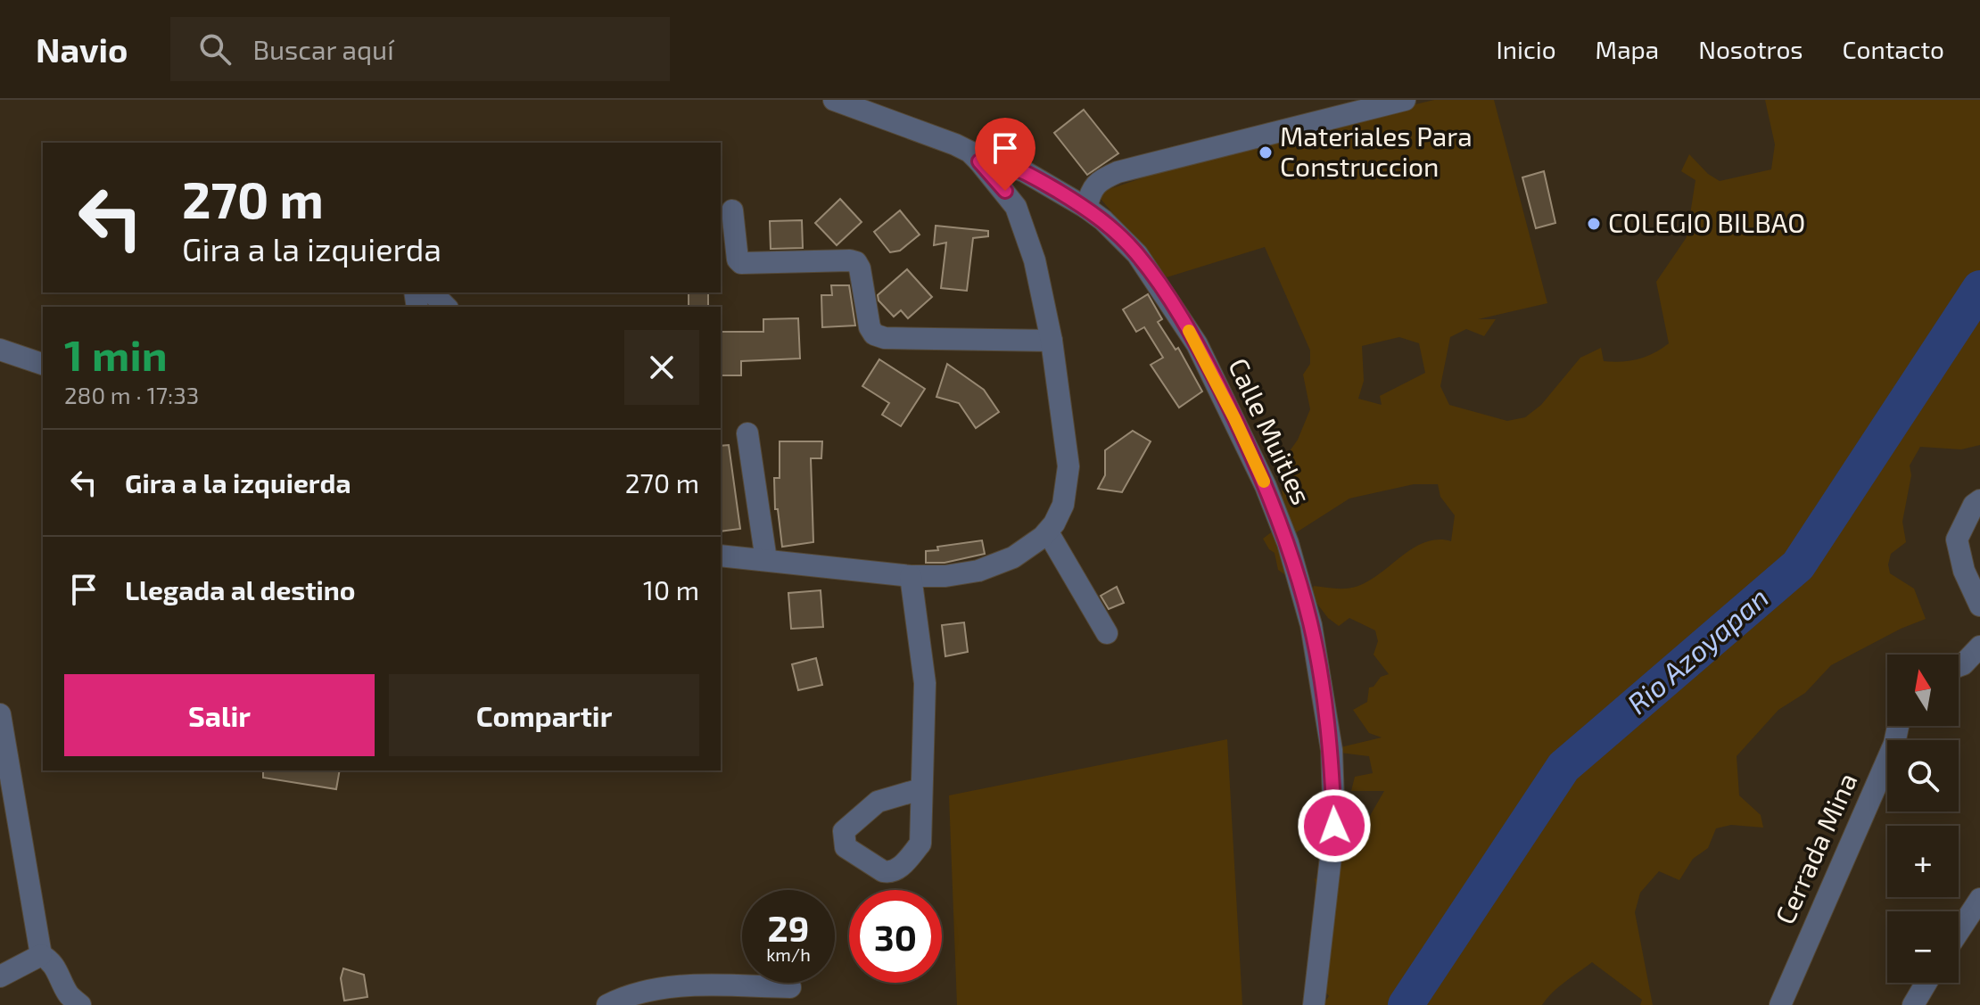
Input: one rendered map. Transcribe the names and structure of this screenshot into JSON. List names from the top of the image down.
{
  "streets": {
    "street": ["Calle Muitles", "Cerrada Mina"]
  },
  "water": ["Rio Azoyapan"],
  "places": ["Materiales Para Construccion", "COLEGIO BILBAO"],
  "north": "top",
  "page": {
    "header": "Navio",
    "search": "Buscar aquí",
    "nav": [
      "Inicio",
      "Mapa",
      "Nosotros",
      "Contacto"
    ],
    "turn": ["270 m", "Gira a la izquierda"],
    "heading": ["1 min", "280 m · 17:33"],
    "list": [
      {
        "name": "Gira a la izquierda",
        "value": "270 m"
      },
      {
        "name": "Llegada al destino",
        "value": "10 m"
      }
    ],
    "map_buttons": ["+", "−"],
    "buttons": ["Salir", "Compartir"],
    "speed": "29 km/h",
    "limit": "30"
  }
}
